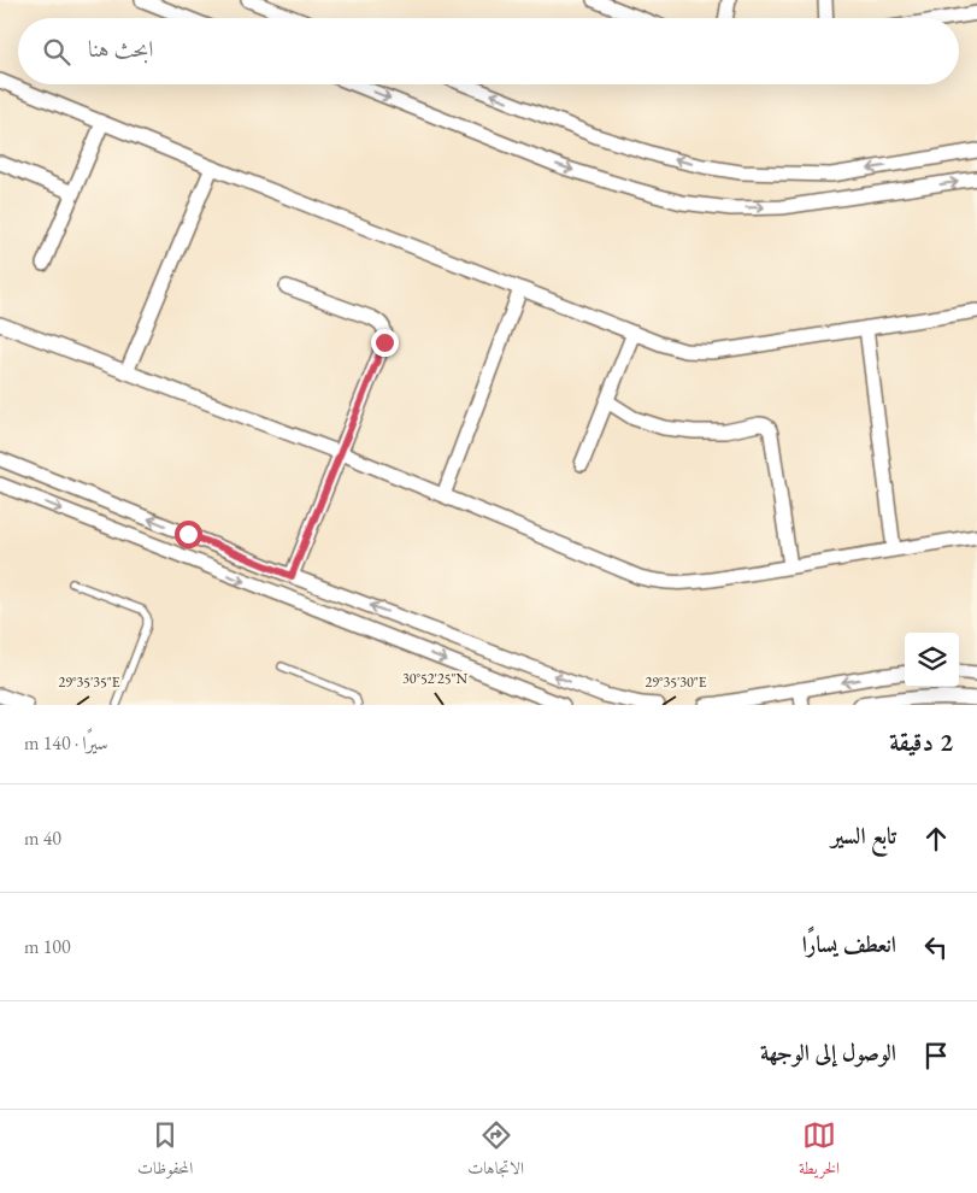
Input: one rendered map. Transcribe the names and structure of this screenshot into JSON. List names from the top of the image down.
{
  "page": {
    "search": "ابحث هنا",
    "heading": ["2 دقيقة", "سيرًا · 140 m"],
    "list": [
      ["تابع السير", "40 m"],
      ["انعطف يسارًا", "100 m"],
      "الوصول إلى الوجهة"
    ],
    "nav": ["الخريطة", "الاتجاهات", "المحفوظات"]
  },
  "coordinates": ["30°52'25\"N", "29°35'35\"E", "29°35'30\"E"]
}
